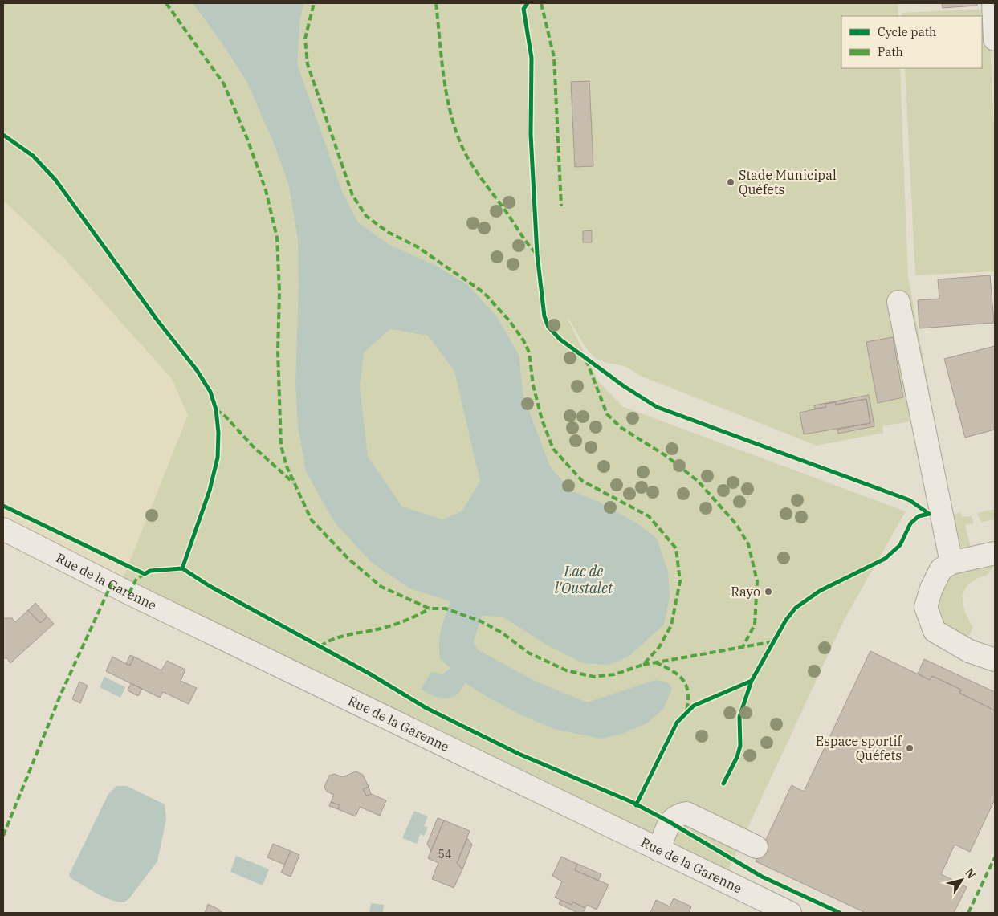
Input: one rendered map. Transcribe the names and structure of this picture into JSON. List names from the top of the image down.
{
  "streets": {
    "street": ["Rue de la Garenne"]
  },
  "water": ["Lac de l'Oustalet"],
  "places": ["Stade Municipal Quéfets", "Rayo", "Espace sportif Quéfets"],
  "house_numbers": ["54"],
  "legend": ["Cycle path", "Path"],
  "north": "top right"
}
